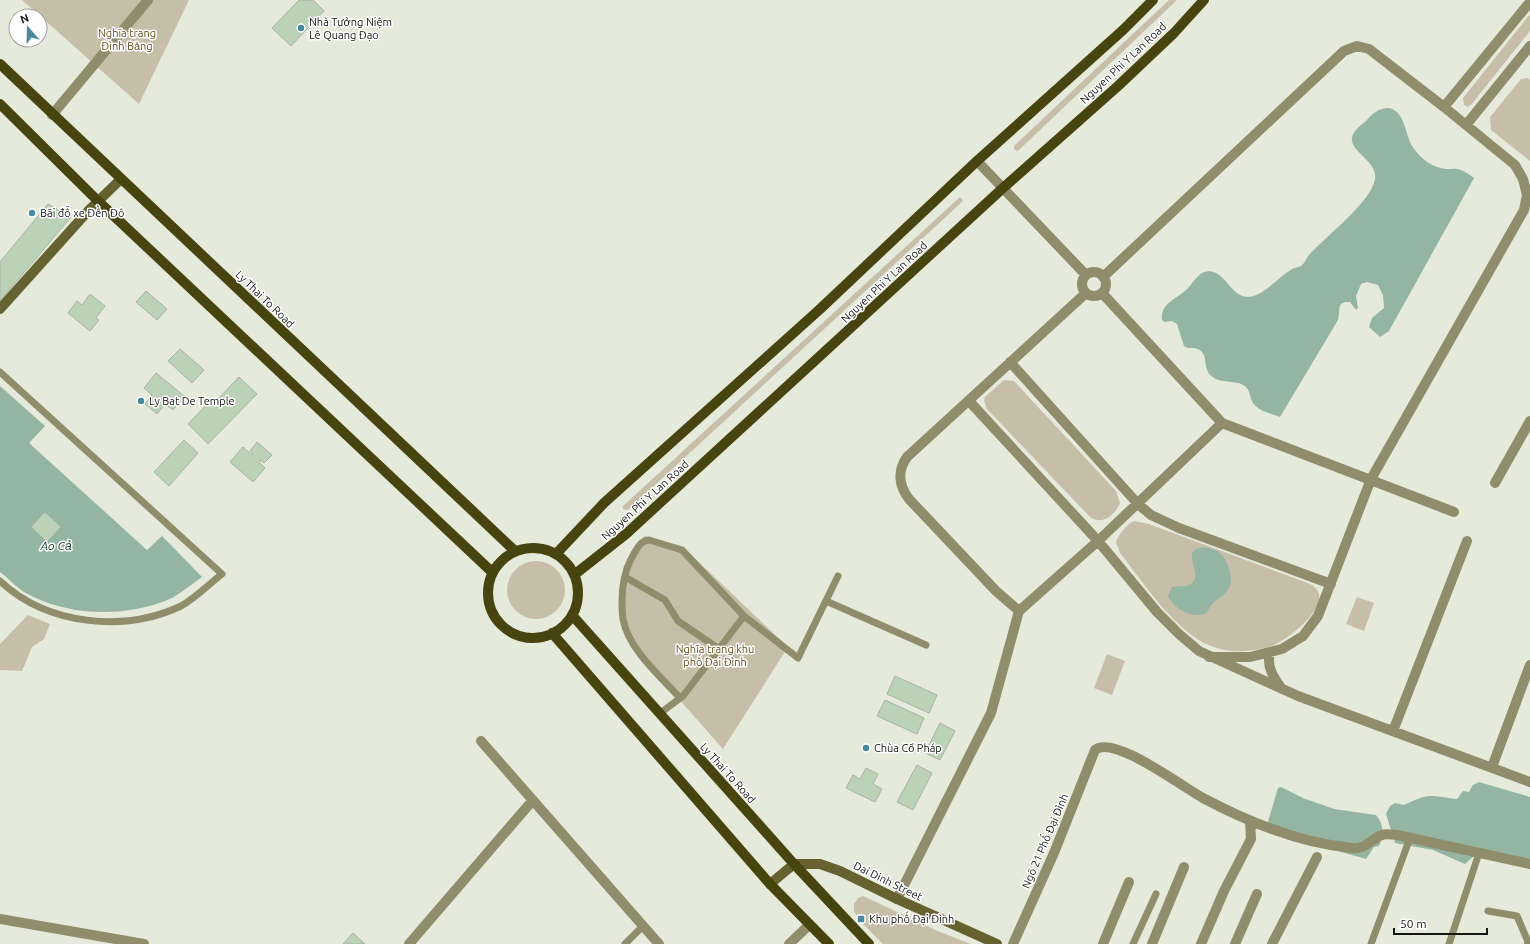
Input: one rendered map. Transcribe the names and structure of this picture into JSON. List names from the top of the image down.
{
  "streets": {
    "main road": ["Nguyen Phi Y Lan Road", "Ly Thai To Road"],
    "street": ["Ngõ 21 Phố Đại Đình", "Dai Dinh Street"]
  },
  "crossings": [
    ["Nguyen Phi Y Lan Road", "Ly Thai To Road"],
    ["Ly Thai To Road", "Dai Dinh Street"]
  ],
  "water": ["Ao Cả"],
  "parks": ["Nghĩa trang Đình Bảng", "Nghĩa trang khu phố Đại Đình"],
  "places": {
    "other": [
      "Nhà Tưởng Niệm Lê Quang Đạo",
      "Bãi đỗ xe Đền Đô",
      "Ly Bat De Temple",
      "Chùa Cổ Pháp"
    ],
    "transit": ["Khu phố Đại Đình"]
  },
  "scale_bar": "50 m",
  "north": "top"
}
